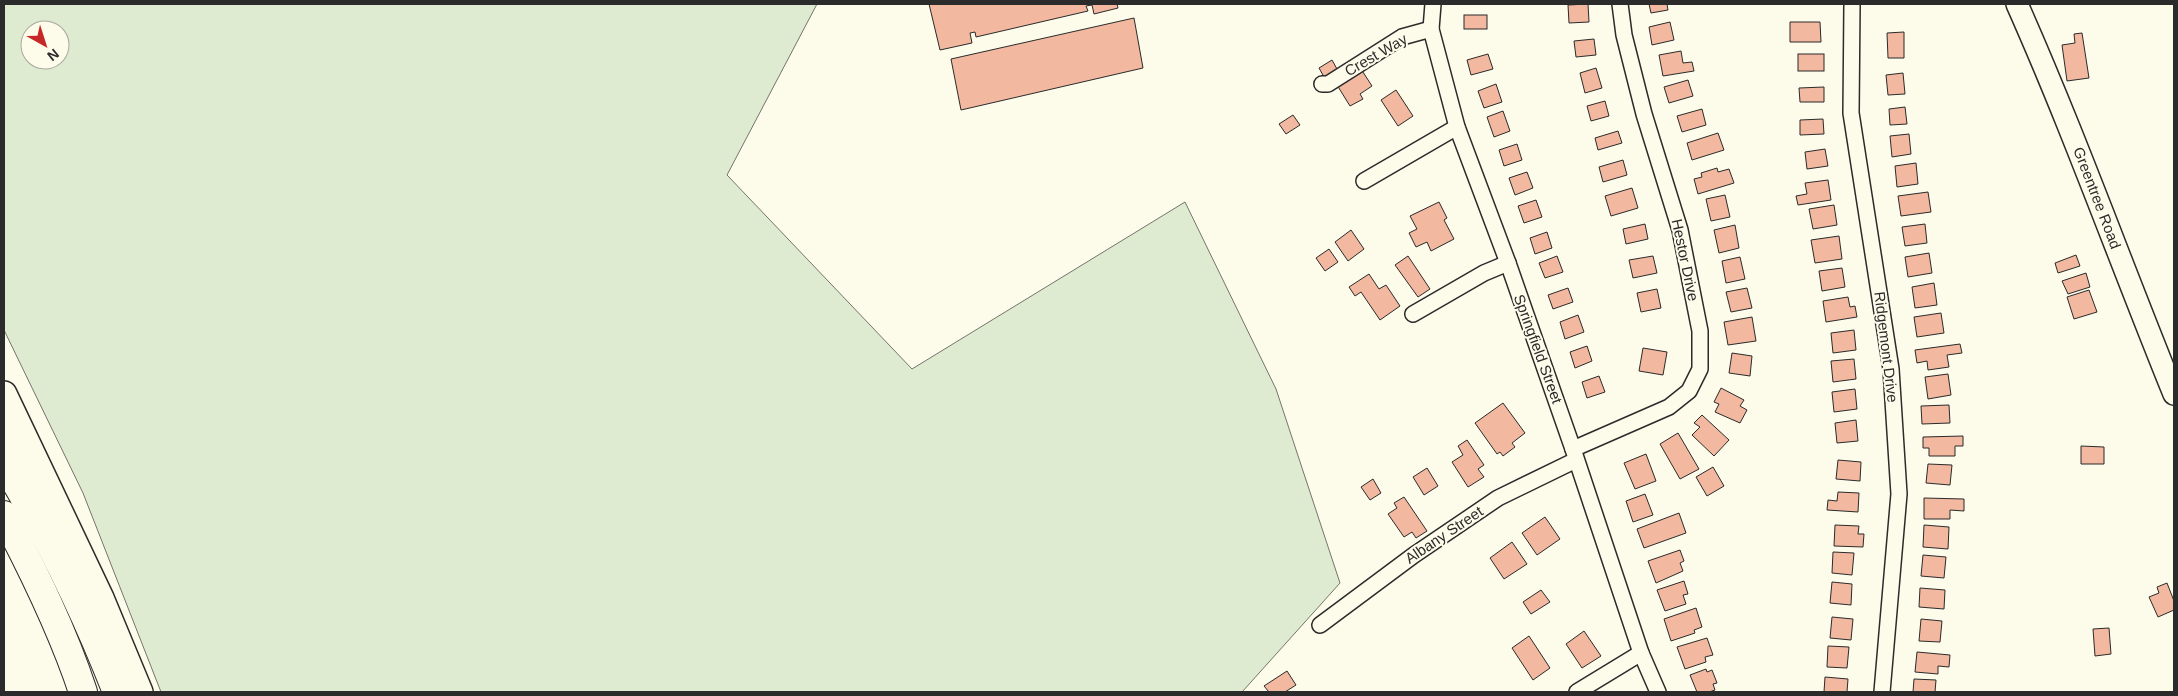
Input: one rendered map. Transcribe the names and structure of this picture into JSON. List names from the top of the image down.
{
  "streets": {
    "main road": ["Greentree Road"],
    "street": [
      "Crest Way",
      "Hestor Drive",
      "Ridgemont Drive",
      "Springfield Street",
      "Albany Street"
    ]
  },
  "crossings": [
    ["Crest Way", "Springfield Street"],
    ["Hestor Drive", "Springfield Street"],
    ["Hestor Drive", "Albany Street"],
    ["Springfield Street", "Albany Street"]
  ],
  "north": "bottom right"
}
